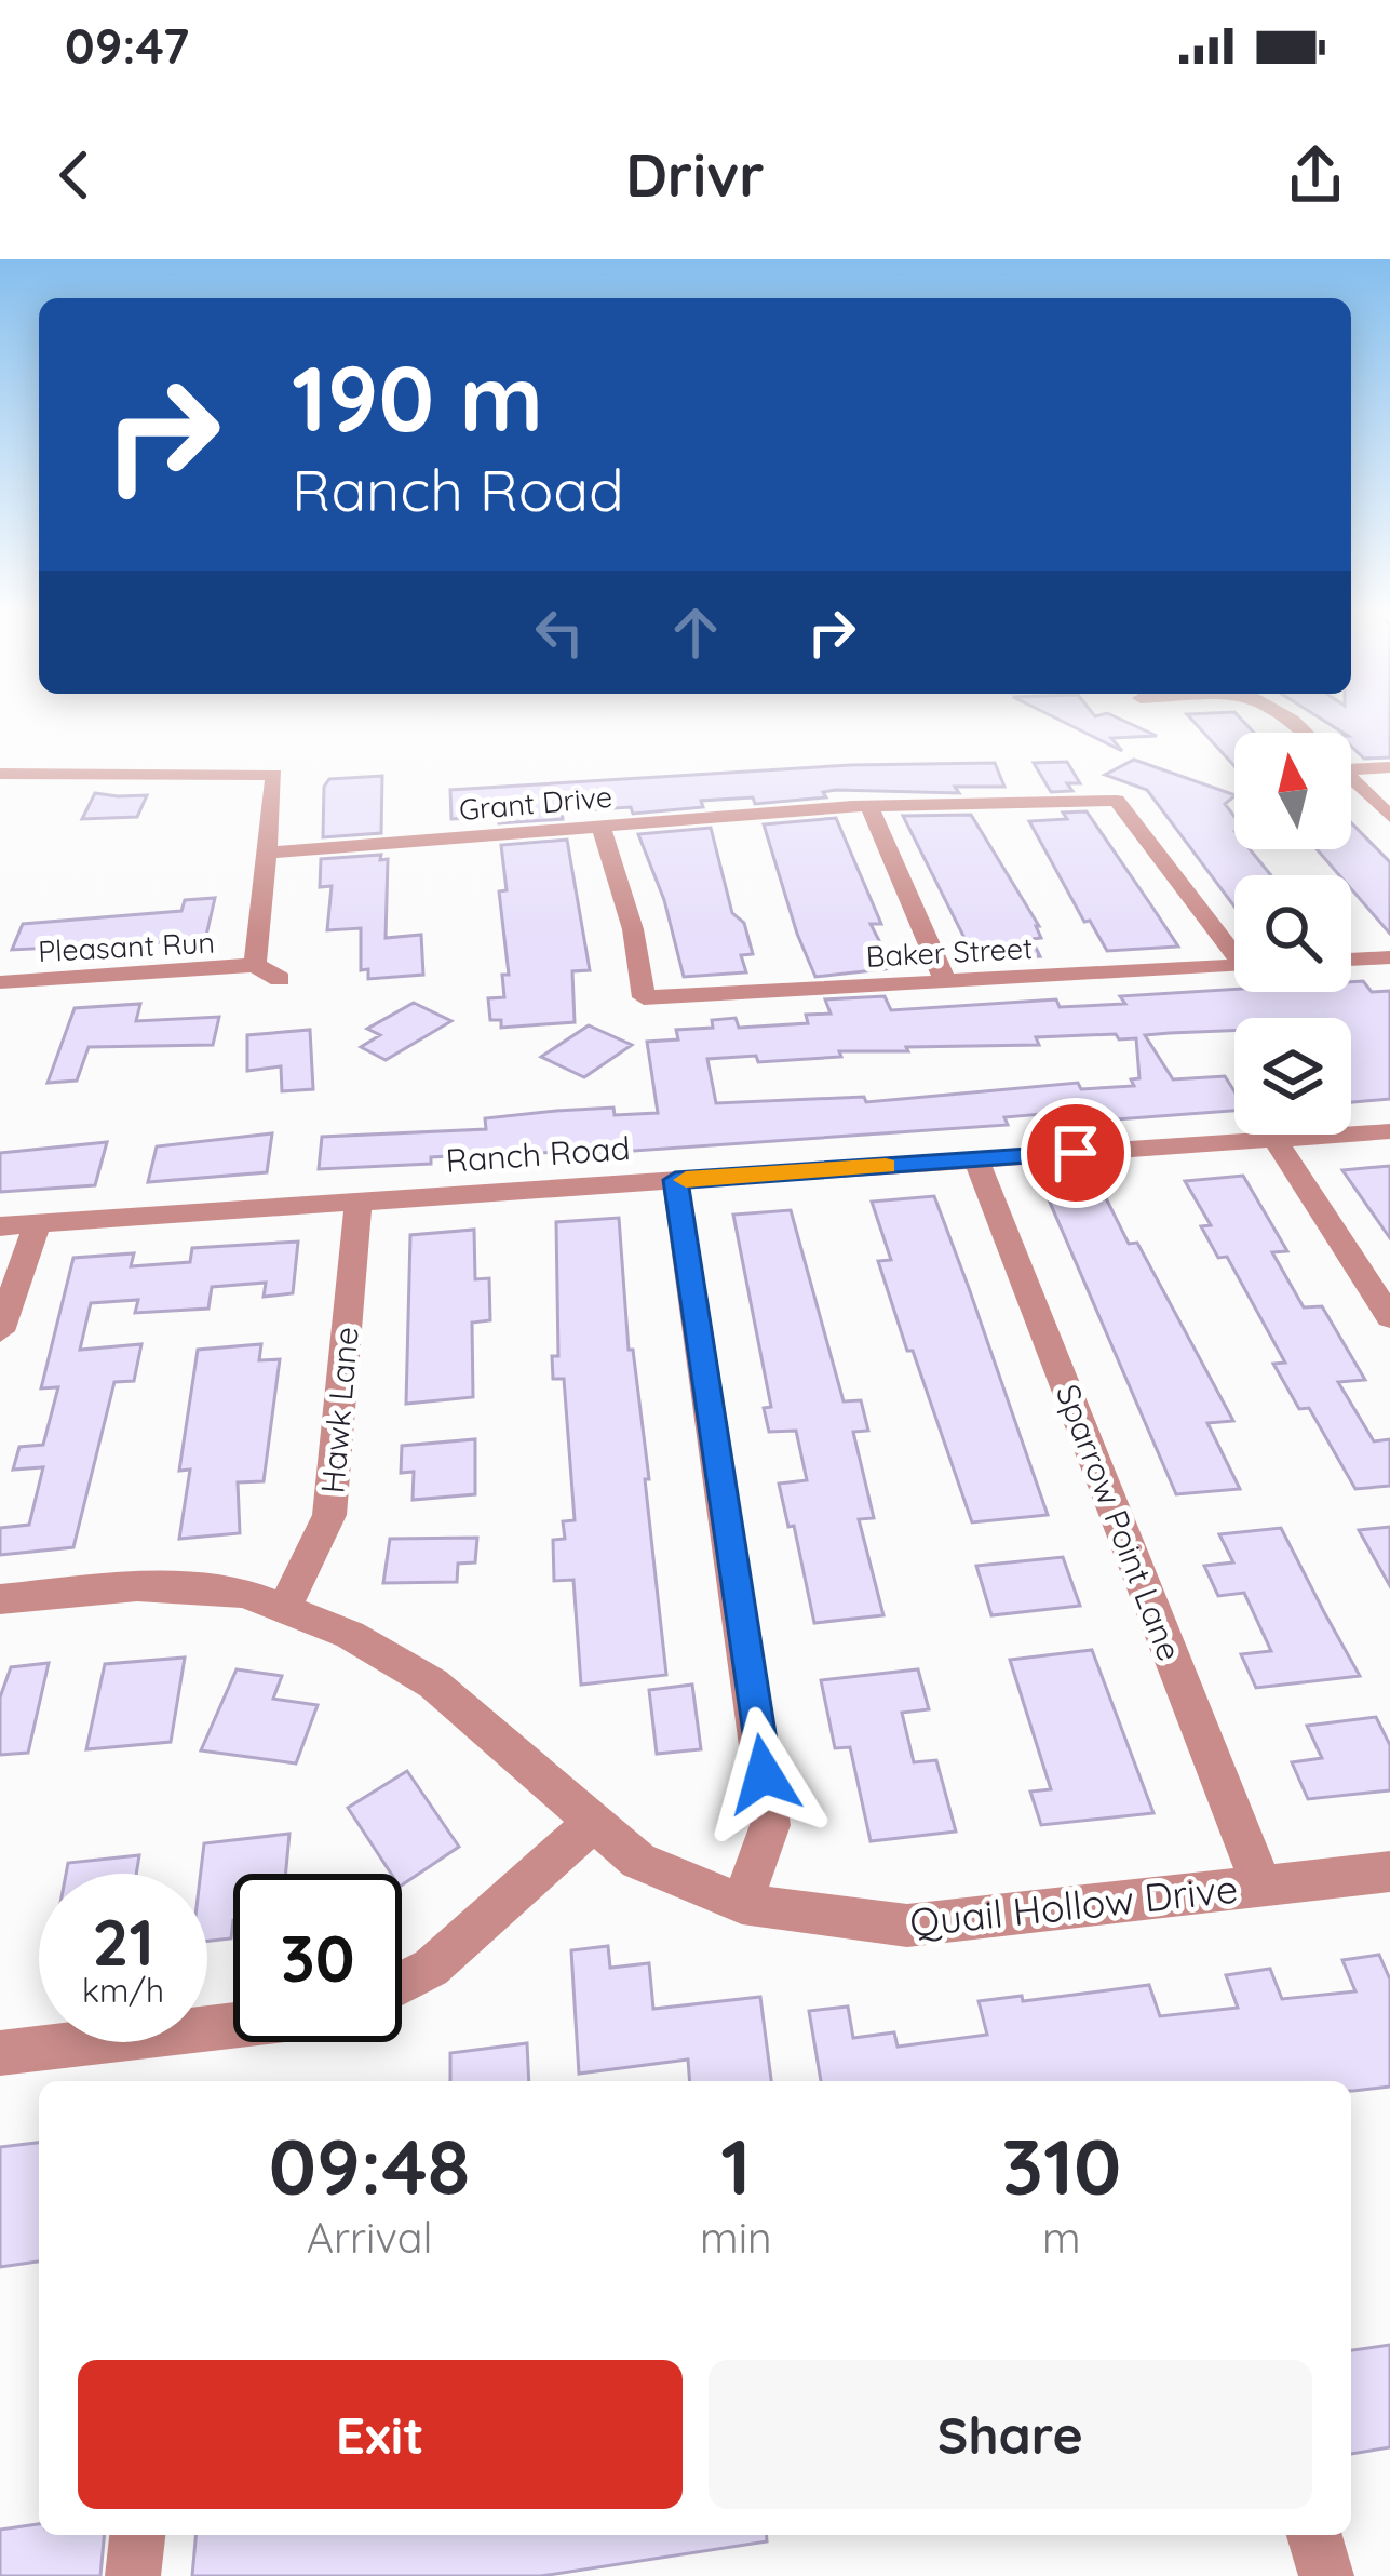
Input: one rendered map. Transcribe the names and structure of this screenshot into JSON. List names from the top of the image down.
{
  "streets": {
    "street": [
      "Grant Drive",
      "Pleasant Run",
      "Baker Street",
      "Ranch Road",
      "Hawk Lane",
      "Sparrow Point Lane",
      "Quail Hollow Drive"
    ]
  },
  "crossings": [
    ["Grant Drive", "Baker Street"],
    ["Ranch Road", "Hawk Lane"],
    ["Ranch Road", "Sparrow Point Lane"],
    ["Hawk Lane", "Quail Hollow Drive"],
    ["Sparrow Point Lane", "Quail Hollow Drive"]
  ],
  "north": "top",
  "page": {
    "status": "09:47",
    "header": "Drivr",
    "turn": ["190 m", "Ranch Road"],
    "speed": "21 km/h",
    "limit": "30",
    "eta": [
      "09:48",
      "Arrival",
      "1",
      "min",
      "310",
      "m"
    ],
    "buttons": ["Exit", "Share"]
  }
}
